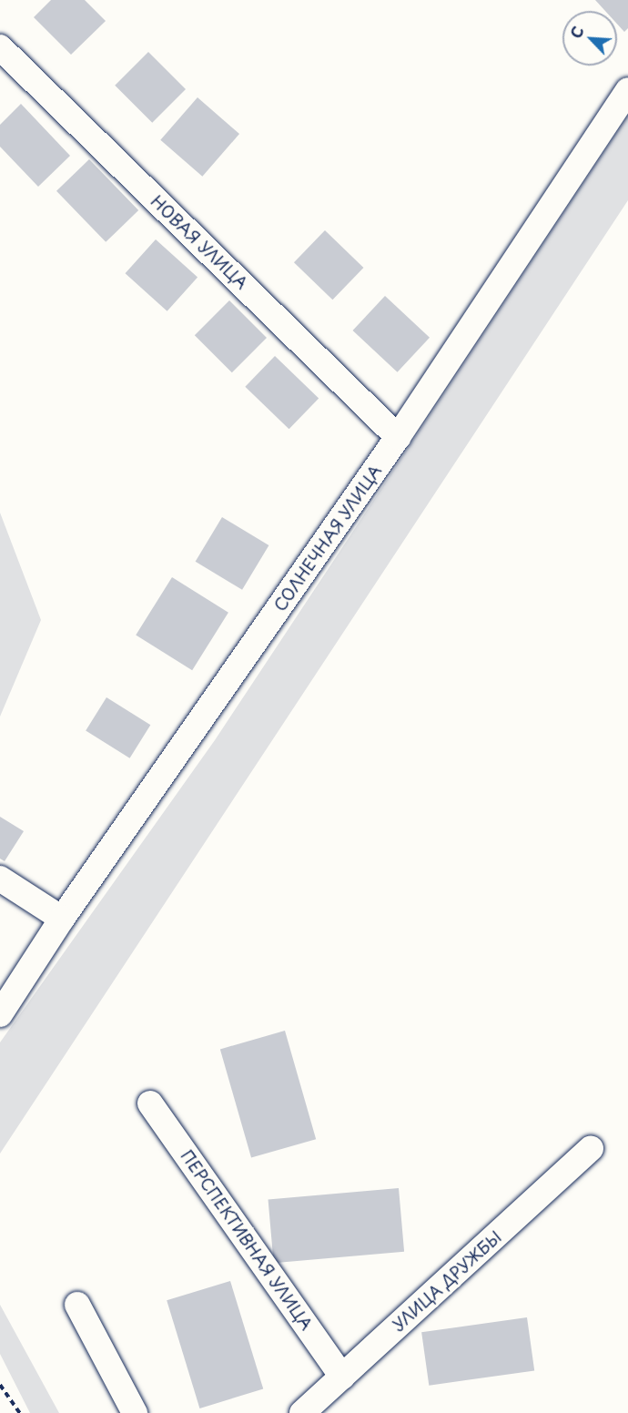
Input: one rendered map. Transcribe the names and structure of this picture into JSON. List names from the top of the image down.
{
  "streets": {
    "street": [
      "НОВАЯ УЛИЦА",
      "СОЛНЕЧНАЯ УЛИЦА",
      "ПЕРСПЕКТИВНАЯ УЛИЦА",
      "УЛИЦА ДРУЖБЫ"
    ]
  },
  "crossings": [
    ["НОВАЯ УЛИЦА", "СОЛНЕЧНАЯ УЛИЦА"],
    ["ПЕРСПЕКТИВНАЯ УЛИЦА", "УЛИЦА ДРУЖБЫ"]
  ],
  "north": "top left"
}
